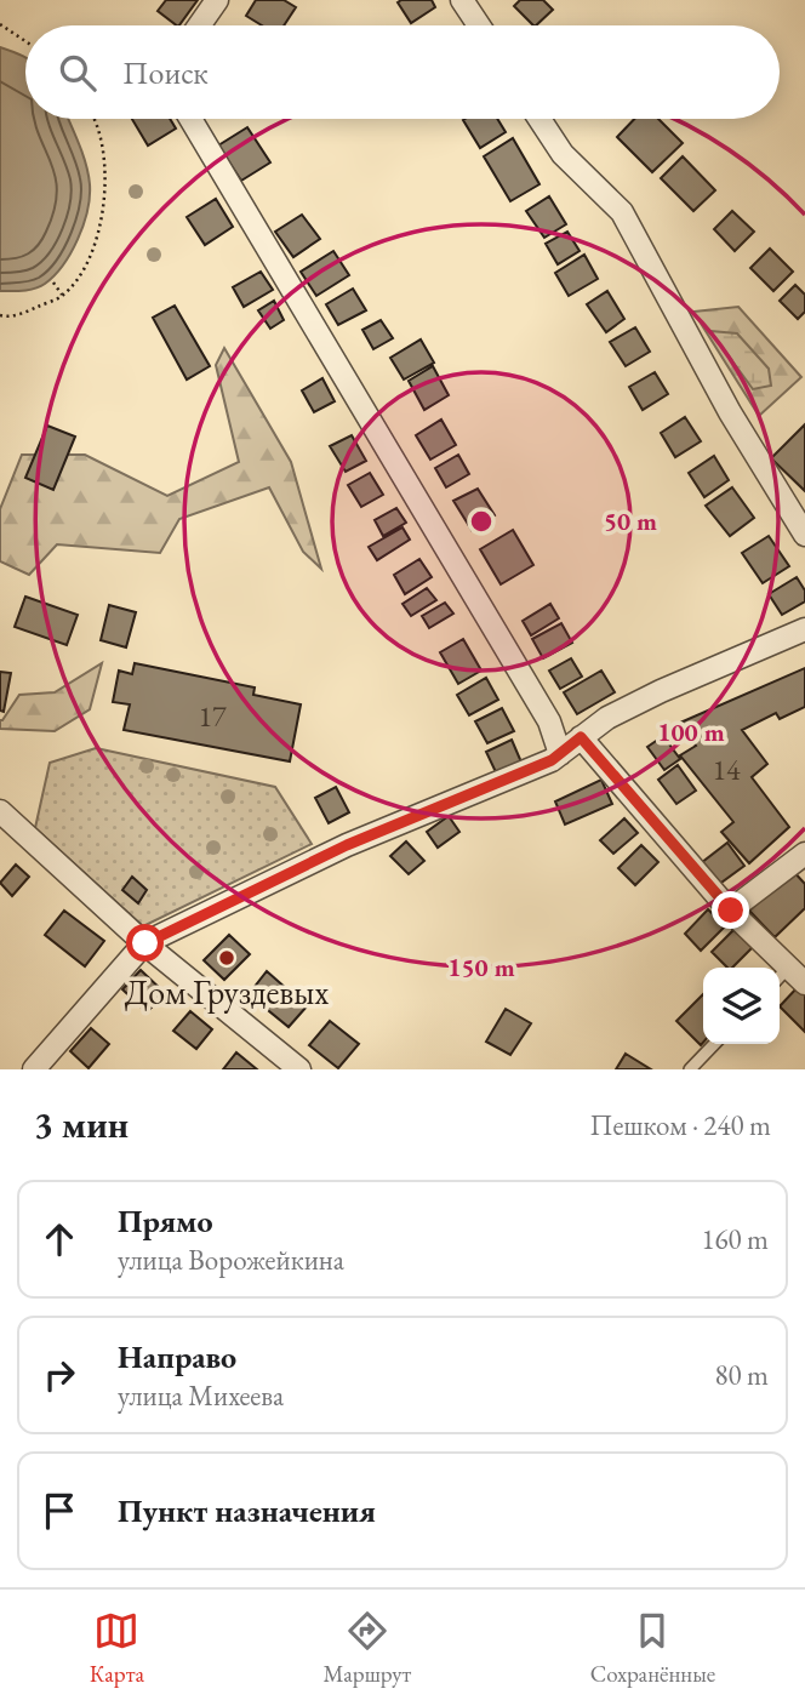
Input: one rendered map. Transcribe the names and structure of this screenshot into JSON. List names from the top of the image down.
{
  "places": ["Дом Груздевых"],
  "house_numbers": ["17", "14"],
  "page": {
    "search": "Поиск",
    "heading": ["3 мин", "Пешком · 240 m"],
    "list": [
      ["Прямо", "улица Ворожейкина", "160 m"],
      ["Направо", "улица Михеева", "80 m"],
      "Пункт назначения"
    ],
    "nav": ["Карта", "Маршрут", "Сохранённые"]
  },
  "rings": ["50 m", "100 m", "150 m"]
}
